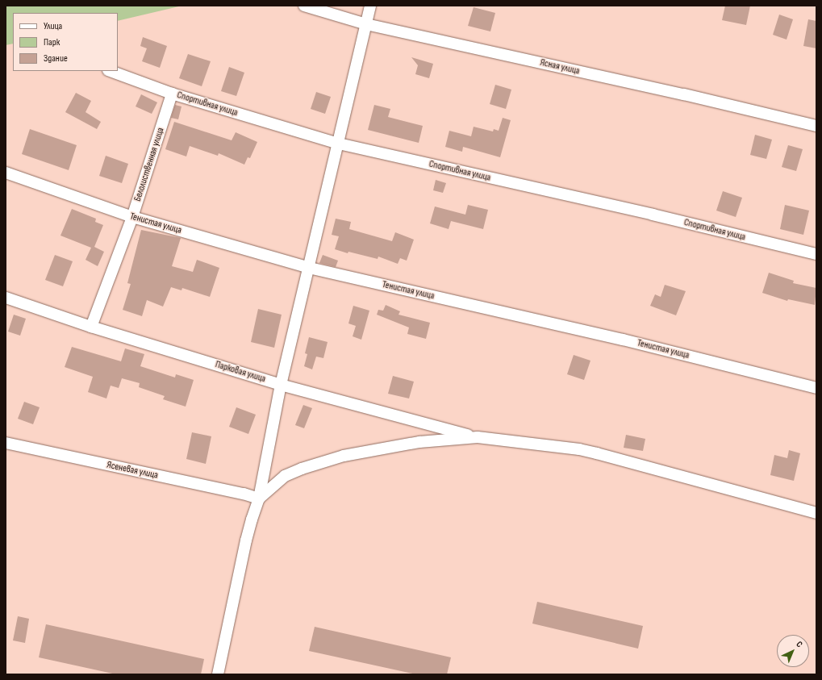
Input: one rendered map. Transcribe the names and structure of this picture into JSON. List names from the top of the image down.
{
  "streets": {
    "street": [
      "Ясная улица",
      "Спортивная улица",
      "Белолиственная улица",
      "Тенистая улица",
      "Парковая улица",
      "Ясеневая улица"
    ]
  },
  "crossings": [
    ["Спортивная улица", "Белолиственная улица"],
    ["Белолиственная улица", "Тенистая улица"],
    ["Белолиственная улица", "Парковая улица"]
  ],
  "legend": ["Улица", "Парк", "Здание"],
  "north": "top right"
}
